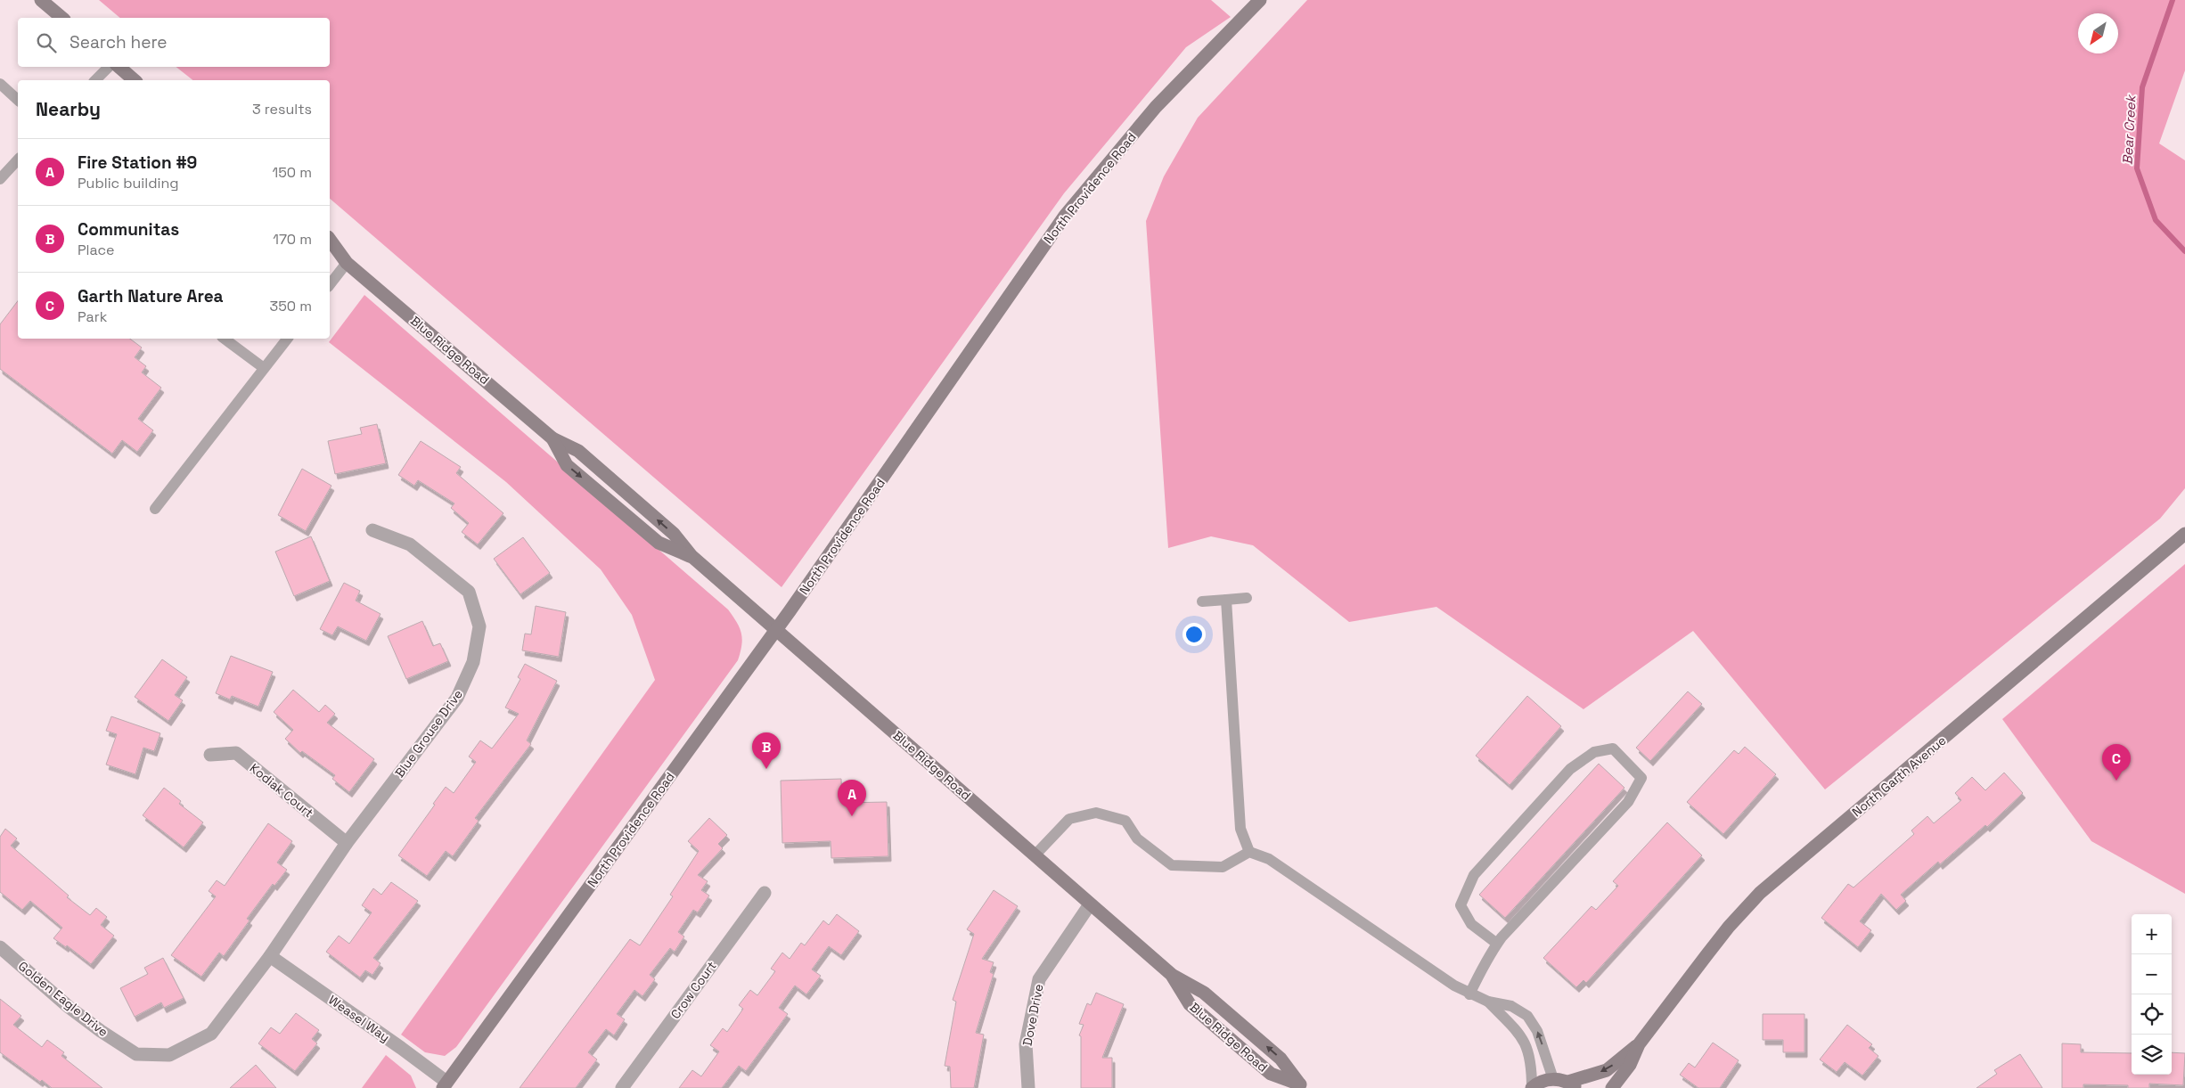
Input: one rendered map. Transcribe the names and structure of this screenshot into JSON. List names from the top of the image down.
{
  "streets": {
    "street": [
      "North Providence Road",
      "Blue Ridge Road",
      "Blue Grouse Drive",
      "North Garth Avenue",
      "Kodiak Court",
      "Crow Court",
      "Golden Eagle Drive",
      "Dove Drive",
      "Weasel Way"
    ]
  },
  "crossings": [
    ["North Providence Road", "Blue Ridge Road"],
    ["North Providence Road", "Weasel Way"],
    ["Blue Ridge Road", "Dove Drive"],
    ["Blue Grouse Drive", "Kodiak Court"],
    ["Blue Grouse Drive", "Golden Eagle Drive"],
    ["Blue Grouse Drive", "Weasel Way"],
    ["Golden Eagle Drive", "Weasel Way"]
  ],
  "water": ["Bear Creek"],
  "north": "bottom left",
  "page": {
    "search": "Search here",
    "heading": ["Nearby", "3 results"],
    "list": [
      {
        "mark": "A",
        "name": "Fire Station #9",
        "note": "Public building",
        "value": "150 m"
      },
      {
        "mark": "B",
        "name": "Communitas",
        "note": "Place",
        "value": "170 m"
      },
      {
        "mark": "C",
        "name": "Garth Nature Area",
        "note": "Park",
        "value": "350 m"
      }
    ],
    "pins": ["B", "C", "A"],
    "map_buttons": ["+", "−"]
  }
}
